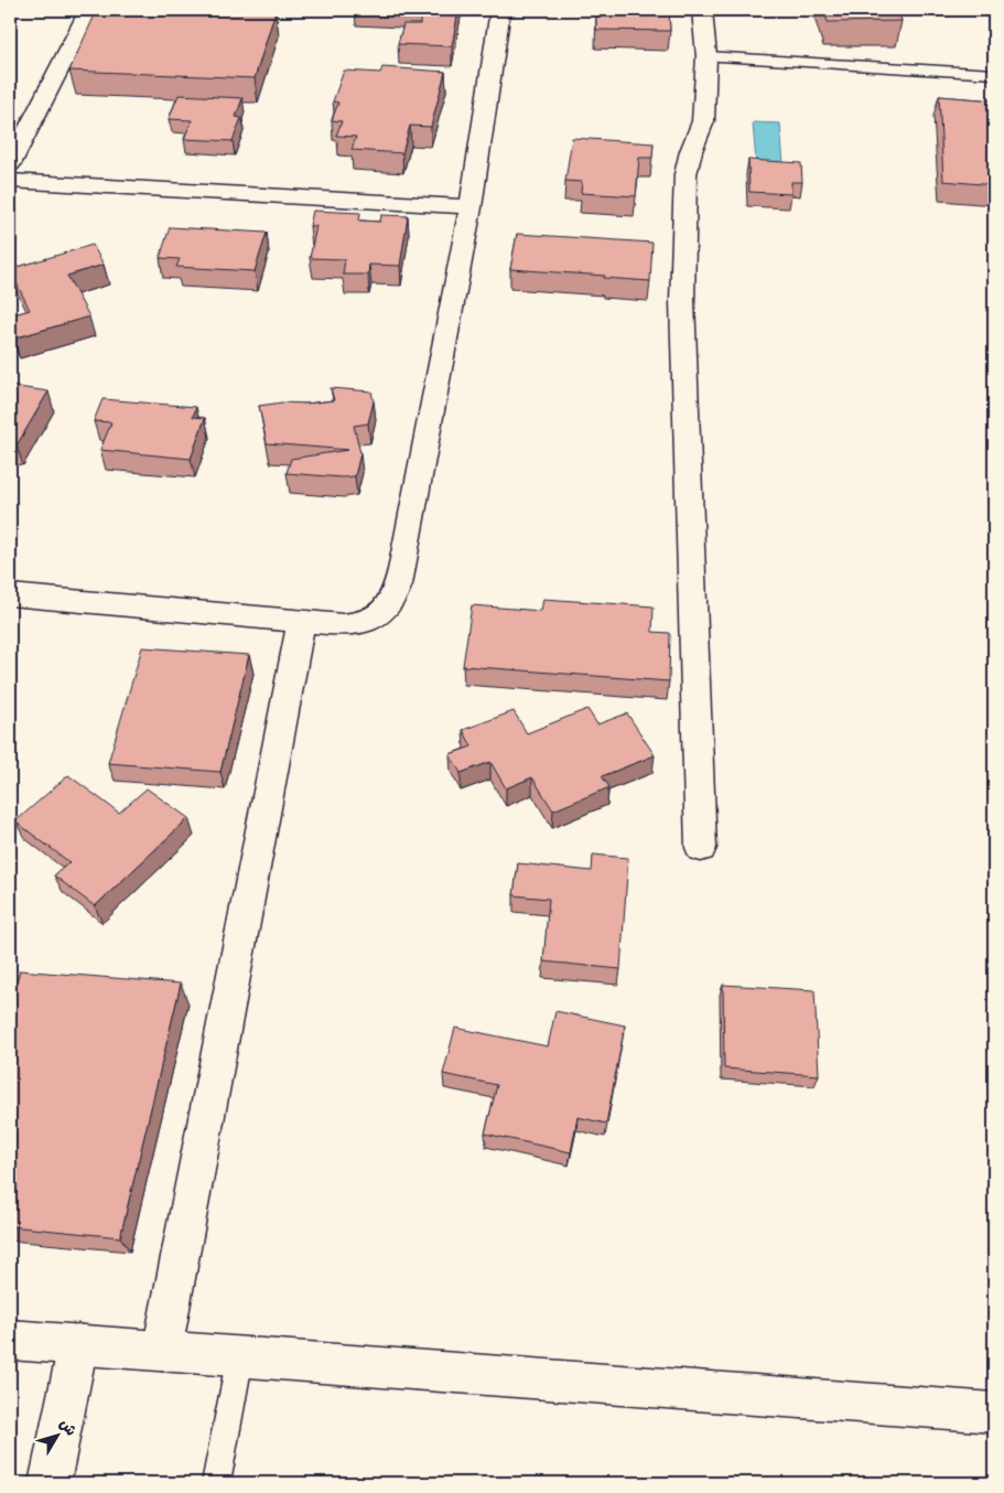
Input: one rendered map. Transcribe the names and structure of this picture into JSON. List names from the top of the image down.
{
  "north": "top right"
}
